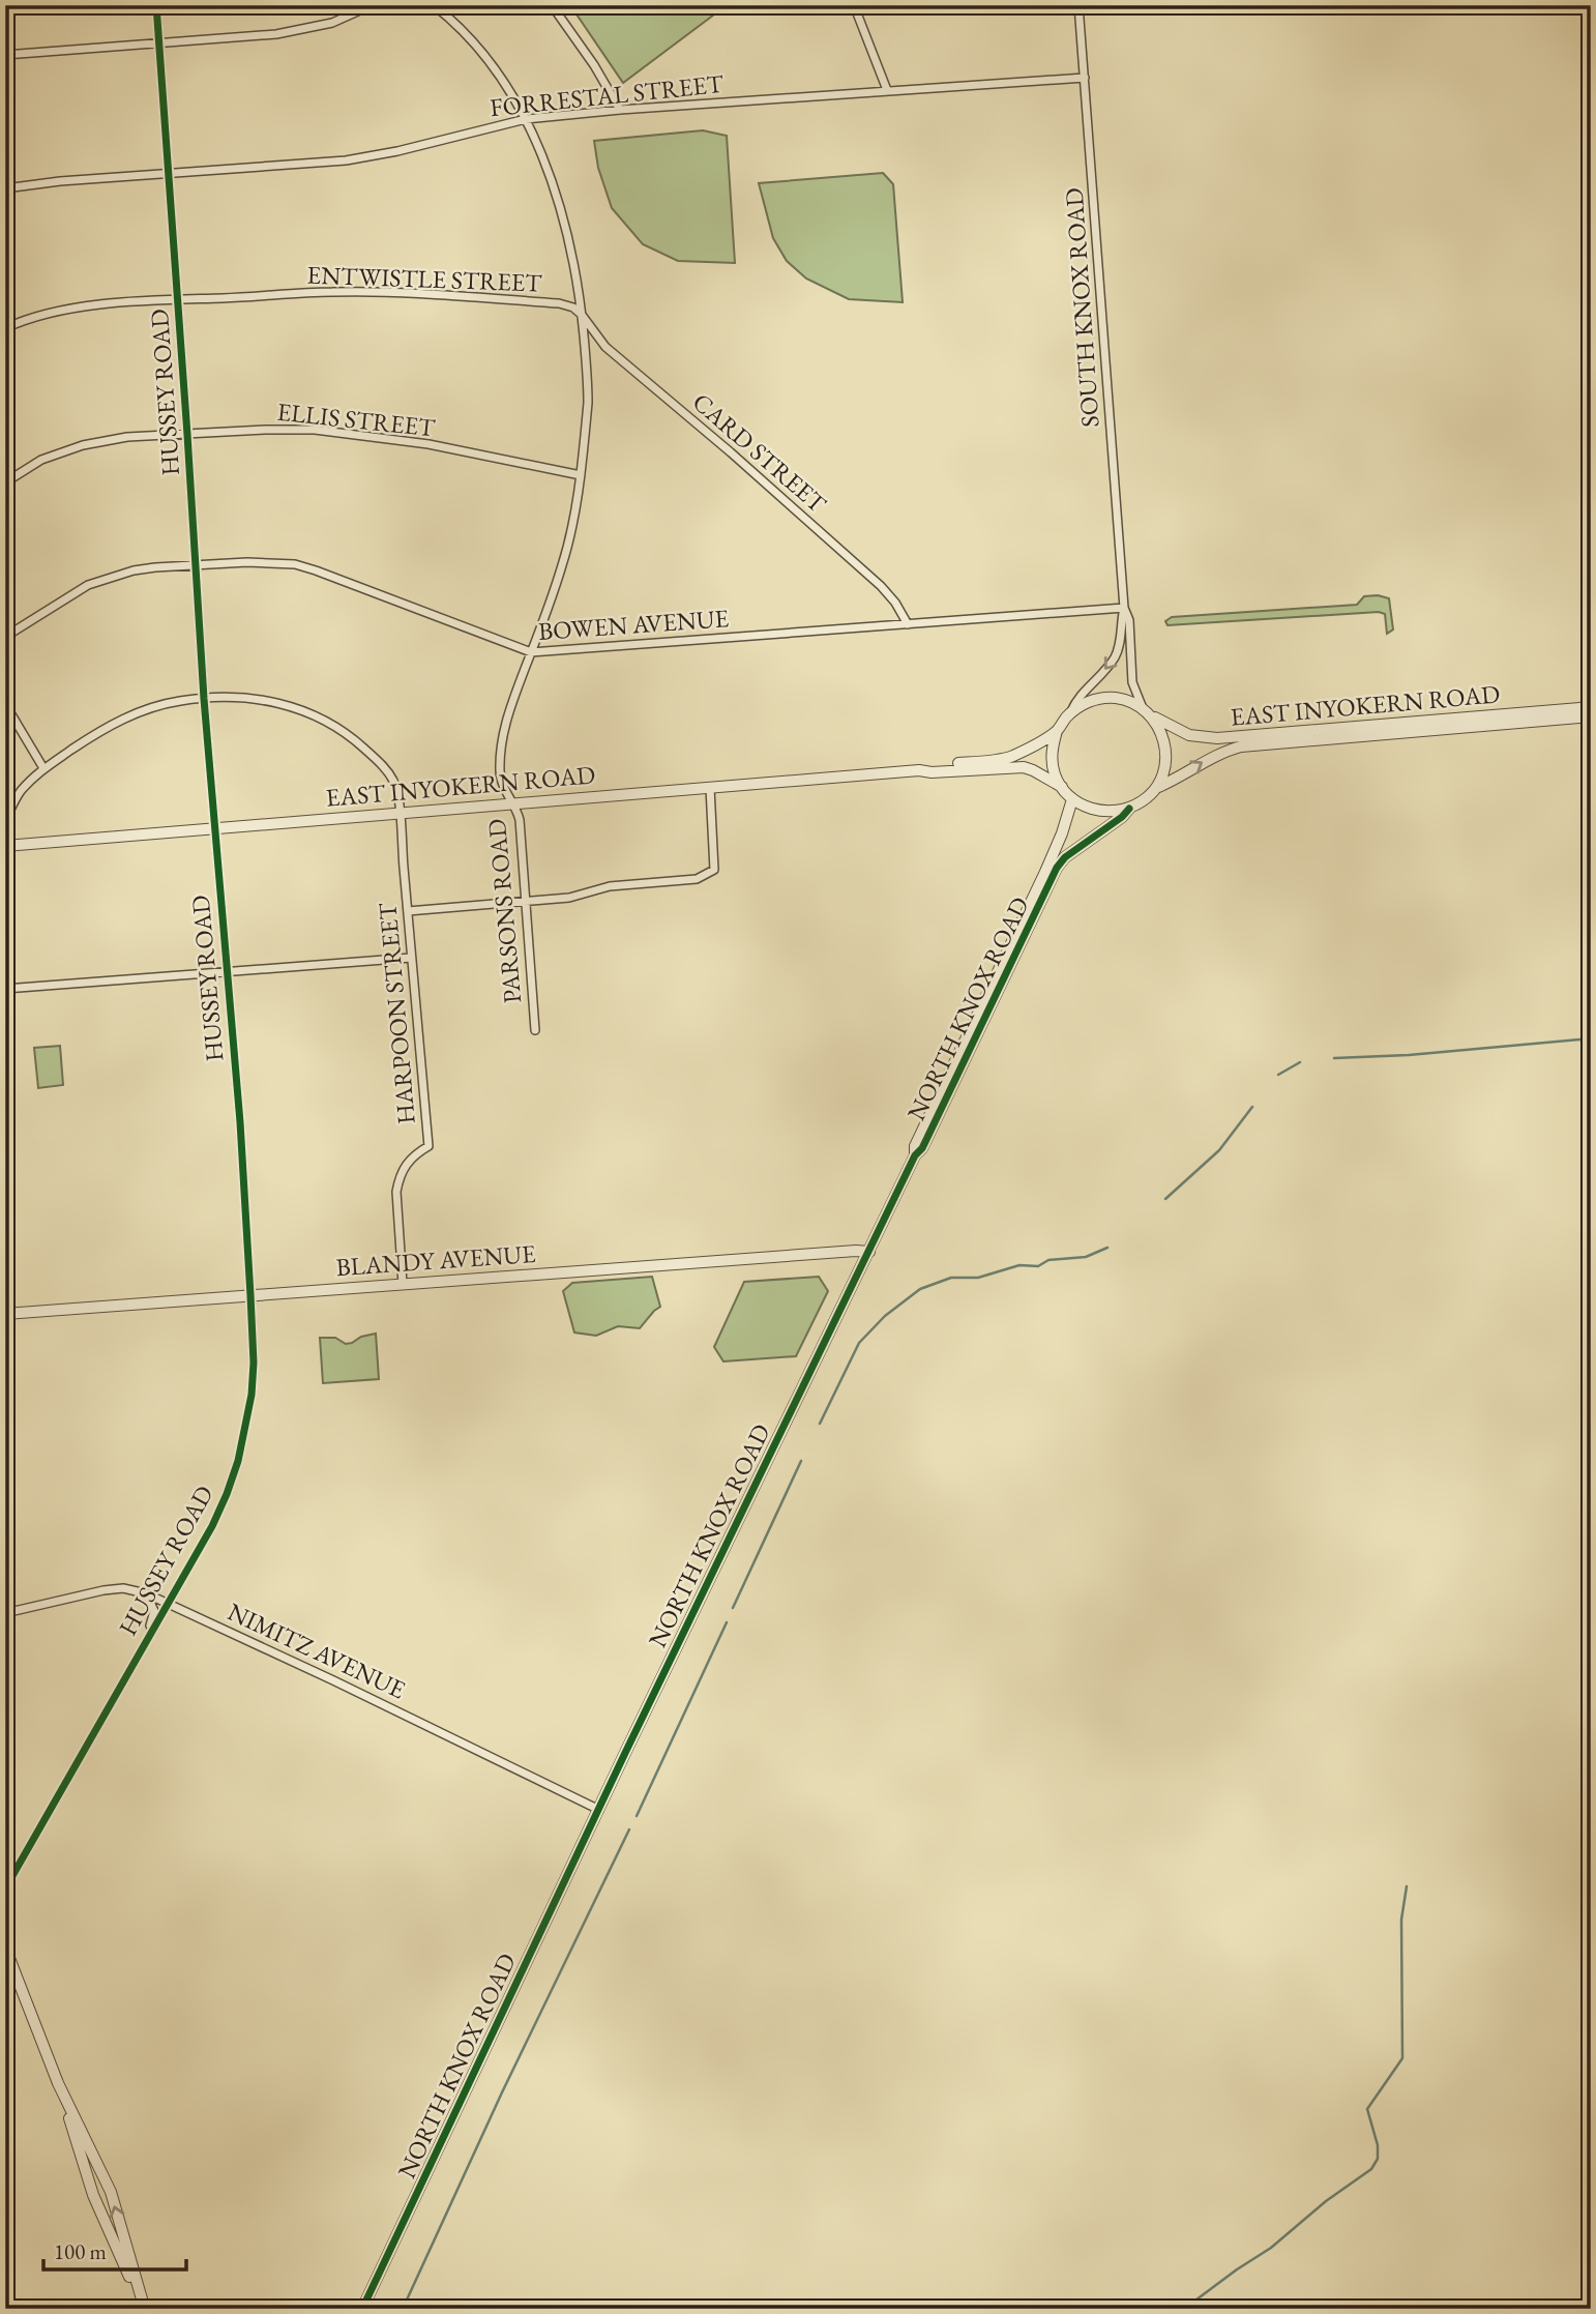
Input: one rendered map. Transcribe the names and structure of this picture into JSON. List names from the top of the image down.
{
  "streets": {
    "street": [
      "FORRESTAL STREET",
      "ENTWISTLE STREET",
      "SOUTH KNOX ROAD",
      "HUSSEY ROAD",
      "ELLIS STREET",
      "CARD STREET",
      "BOWEN AVENUE",
      "EAST INYOKERN ROAD",
      "PARSONS ROAD",
      "NORTH KNOX ROAD",
      "HARPOON STREET",
      "BLANDY AVENUE",
      "NIMITZ AVENUE"
    ]
  },
  "crossings": [
    ["FORRESTAL STREET", "SOUTH KNOX ROAD"],
    ["FORRESTAL STREET", "HUSSEY ROAD"],
    ["FORRESTAL STREET", "PARSONS ROAD"],
    ["ENTWISTLE STREET", "HUSSEY ROAD"],
    ["ENTWISTLE STREET", "CARD STREET"],
    ["ENTWISTLE STREET", "PARSONS ROAD"],
    ["SOUTH KNOX ROAD", "BOWEN AVENUE"],
    ["SOUTH KNOX ROAD", "EAST INYOKERN ROAD"],
    ["SOUTH KNOX ROAD", "NORTH KNOX ROAD"],
    ["HUSSEY ROAD", "ELLIS STREET"],
    ["HUSSEY ROAD", "BOWEN AVENUE"],
    ["HUSSEY ROAD", "EAST INYOKERN ROAD"],
    ["HUSSEY ROAD", "HARPOON STREET"],
    ["HUSSEY ROAD", "BLANDY AVENUE"],
    ["HUSSEY ROAD", "NIMITZ AVENUE"],
    ["ELLIS STREET", "PARSONS ROAD"],
    ["CARD STREET", "BOWEN AVENUE"],
    ["CARD STREET", "PARSONS ROAD"],
    ["BOWEN AVENUE", "PARSONS ROAD"],
    ["EAST INYOKERN ROAD", "PARSONS ROAD"],
    ["EAST INYOKERN ROAD", "NORTH KNOX ROAD"],
    ["EAST INYOKERN ROAD", "HARPOON STREET"],
    ["NORTH KNOX ROAD", "BLANDY AVENUE"],
    ["NORTH KNOX ROAD", "NIMITZ AVENUE"],
    ["HARPOON STREET", "BLANDY AVENUE"]
  ],
  "scale_bar": "100 m"
}
